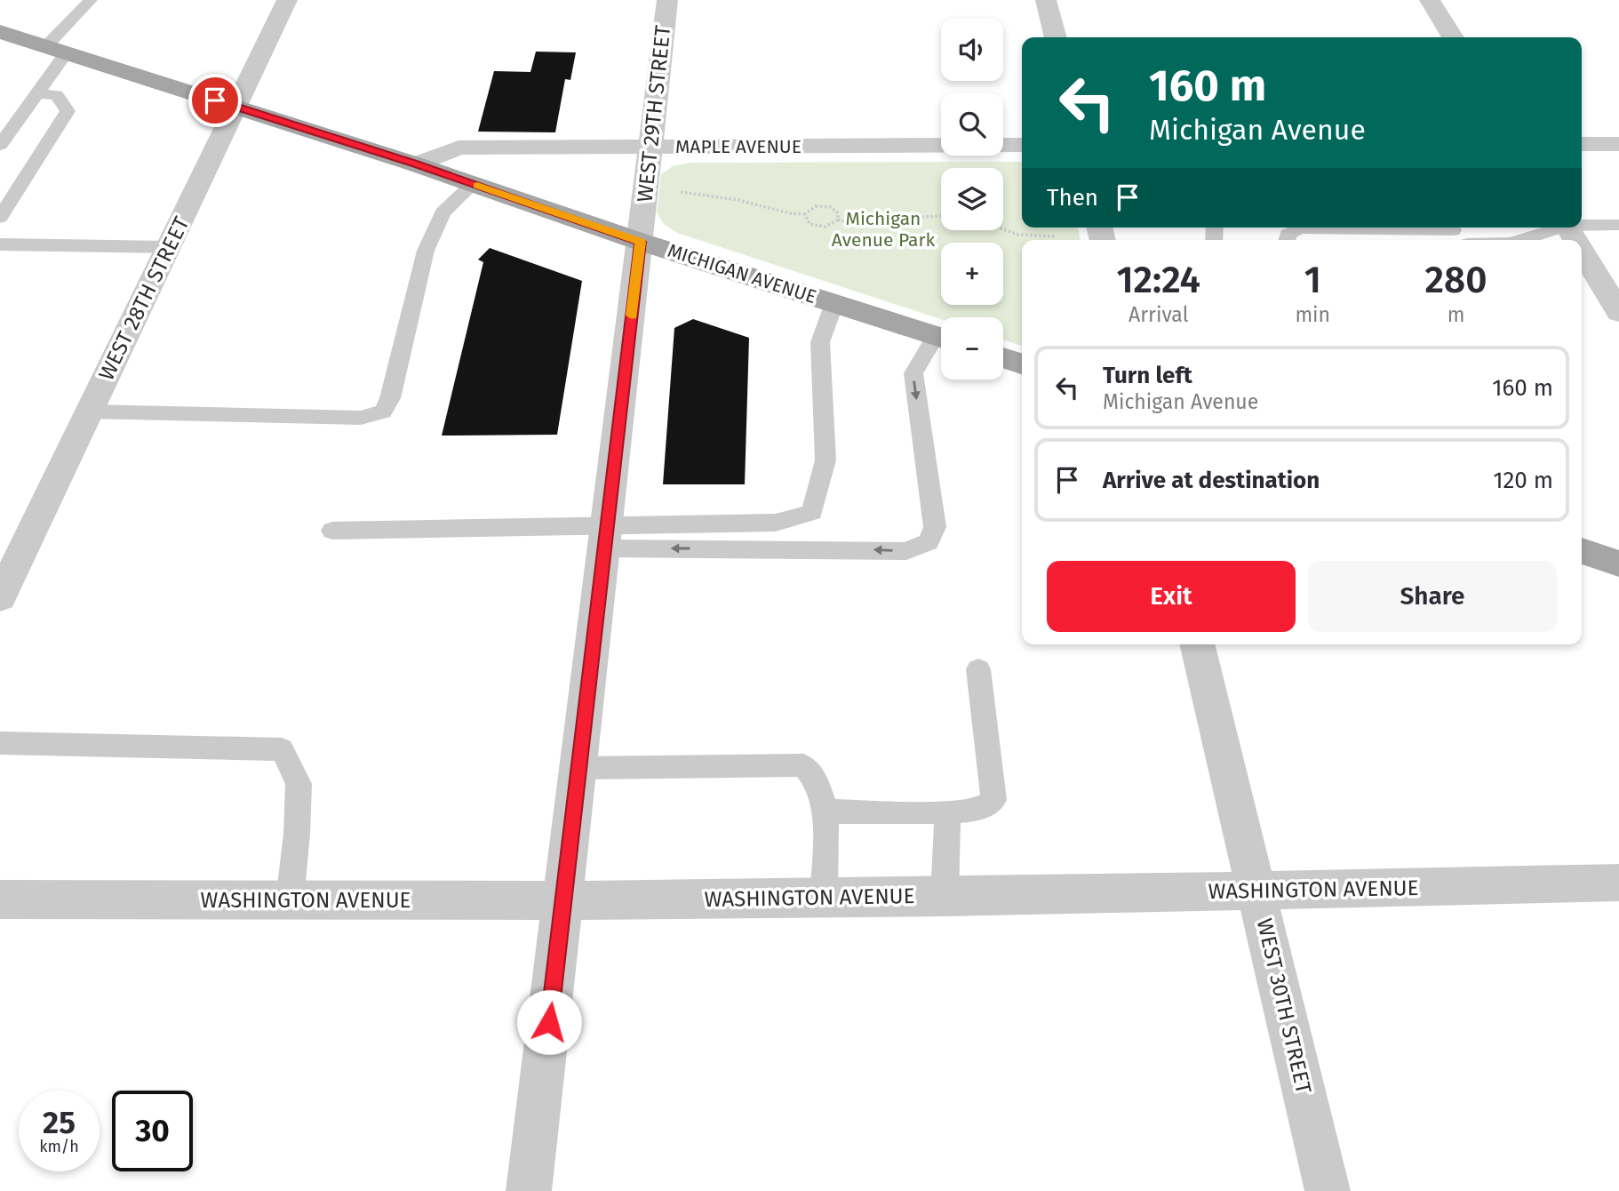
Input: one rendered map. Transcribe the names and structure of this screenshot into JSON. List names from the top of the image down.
{
  "streets": {
    "main road": ["MICHIGAN AVENUE"],
    "street": [
      "WEST 29TH STREET",
      "MAPLE AVENUE",
      "WEST 28TH STREET",
      "WASHINGTON AVENUE",
      "WEST 30TH STREET"
    ]
  },
  "crossings": [
    ["WEST 29TH STREET", "MAPLE AVENUE"],
    ["WEST 29TH STREET", "MICHIGAN AVENUE"],
    ["WEST 29TH STREET", "WASHINGTON AVENUE"],
    ["MAPLE AVENUE", "MICHIGAN AVENUE"],
    ["MICHIGAN AVENUE", "WEST 28TH STREET"],
    ["WASHINGTON AVENUE", "WEST 30TH STREET"]
  ],
  "parks": ["Michigan Avenue Park"],
  "page": {
    "map_buttons": ["+", "−"],
    "turn": ["160 m", "Michigan Avenue"],
    "then": "Then",
    "eta": [
      "12:24",
      "Arrival",
      "1",
      "min",
      "280",
      "m"
    ],
    "list": [
      {
        "name": "Turn left",
        "note": "Michigan Avenue",
        "value": "160 m"
      },
      {
        "name": "Arrive at destination",
        "value": "120 m"
      }
    ],
    "buttons": ["Exit", "Share"],
    "speed": "25 km/h",
    "limit": "30"
  }
}
